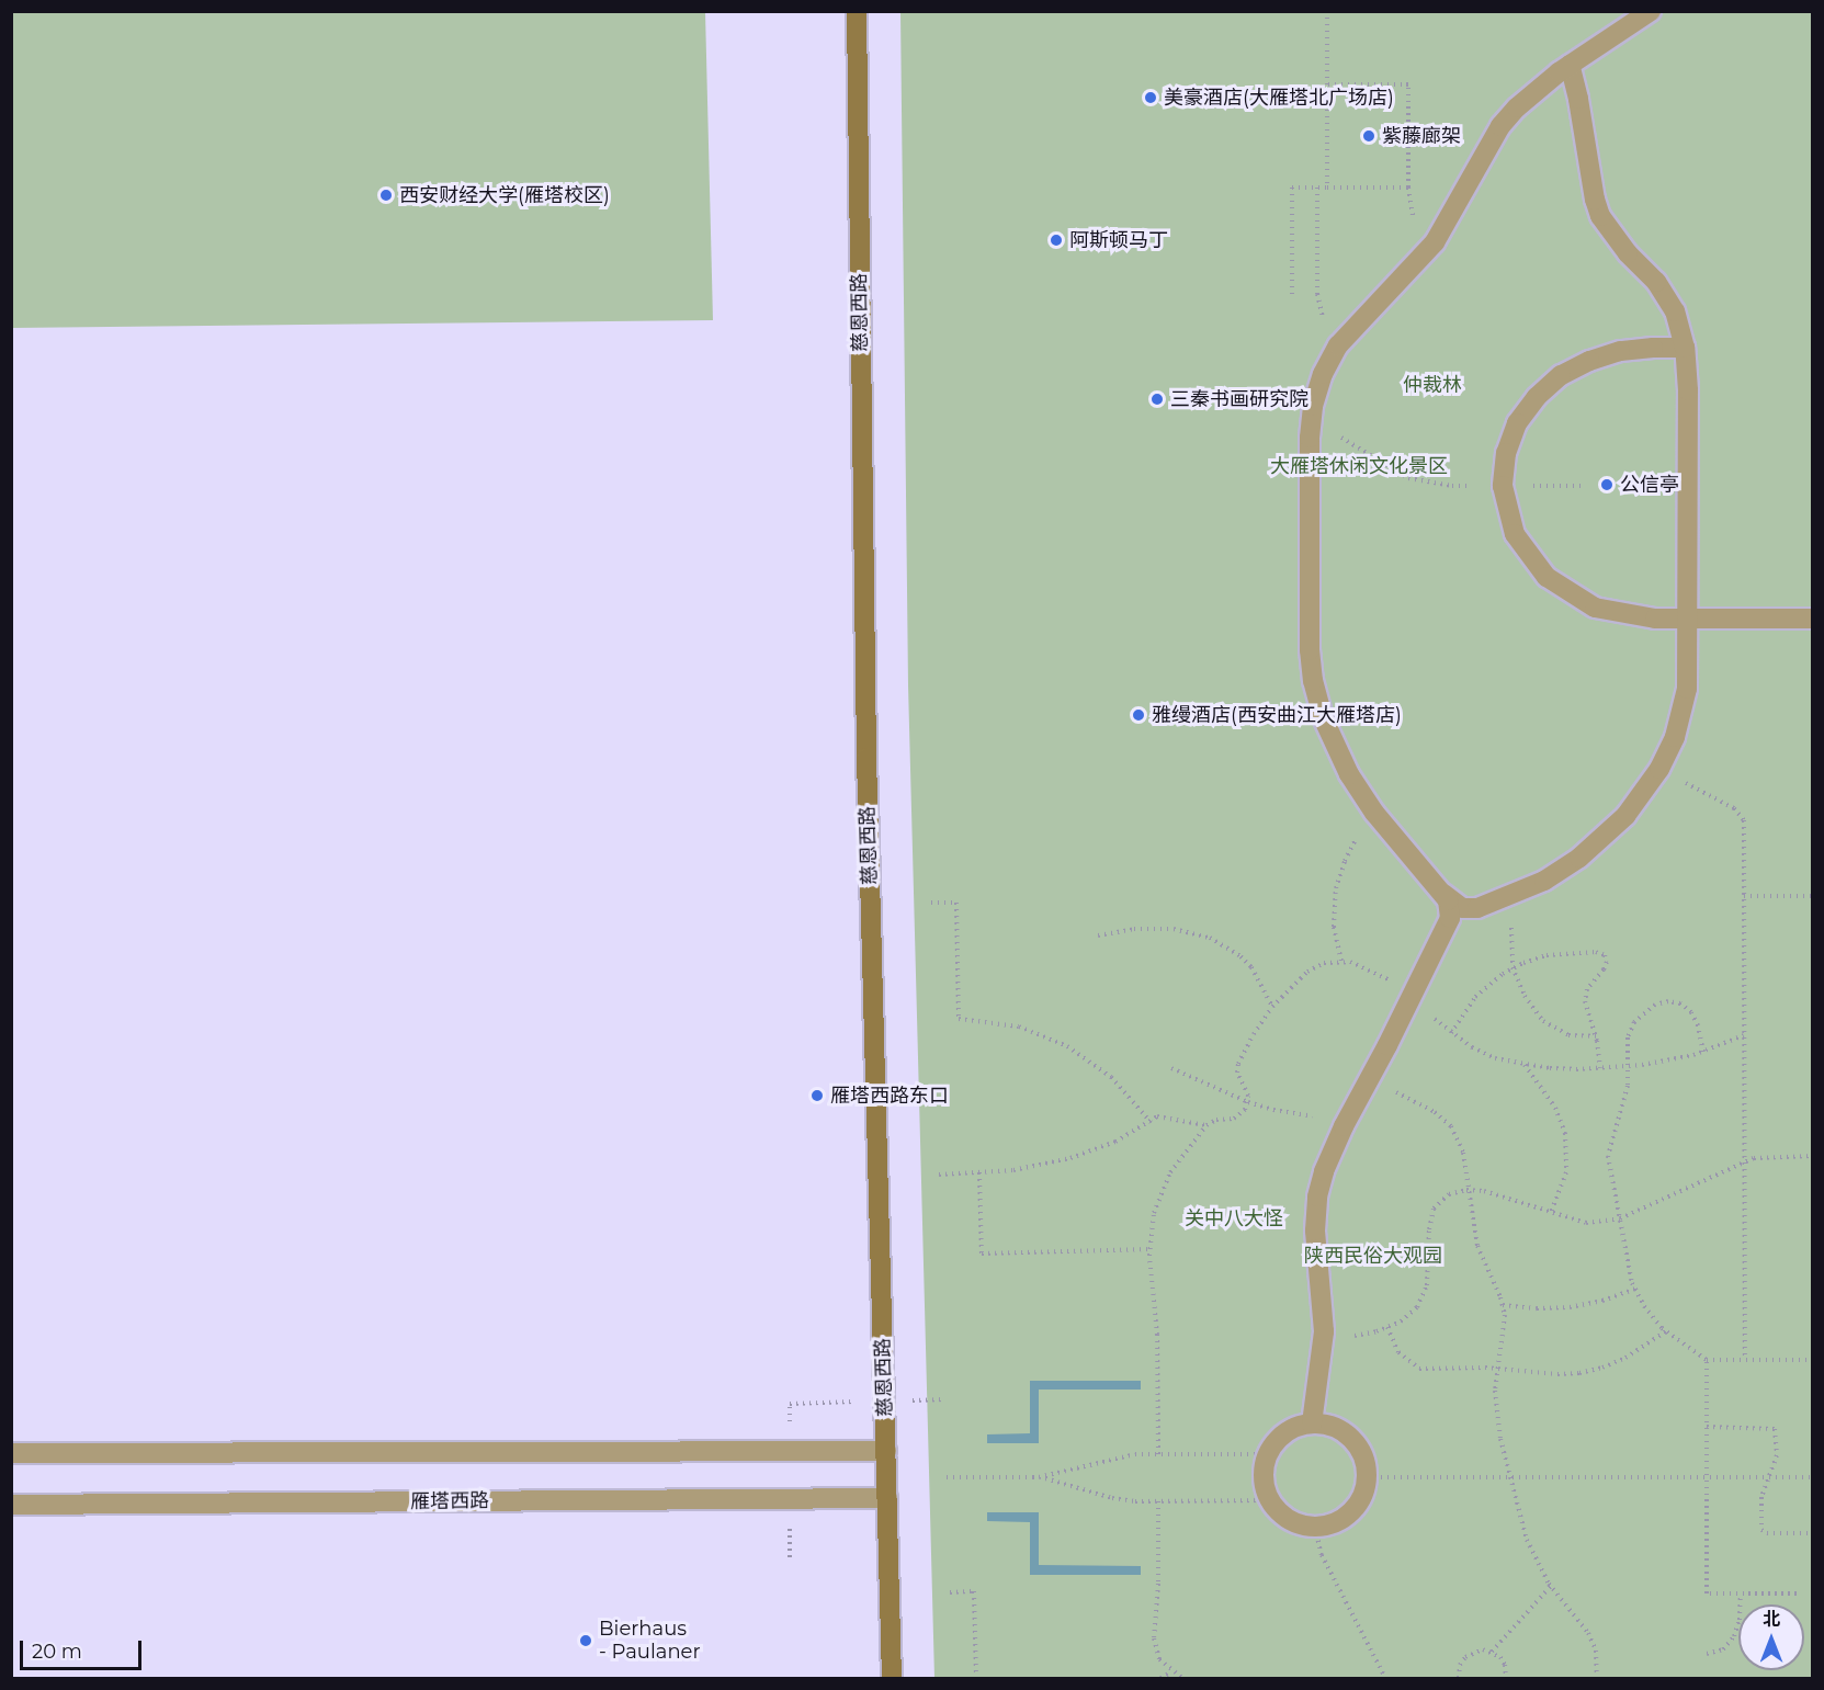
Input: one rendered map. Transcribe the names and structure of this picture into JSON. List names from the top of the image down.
{
  "streets": {
    "main road": ["慈恩西路"],
    "street": ["雁塔西路"]
  },
  "crossings": [
    ["慈恩西路", "雁塔西路"]
  ],
  "parks": [
    "仲裁林",
    "大雁塔休闲文化景区",
    "关中八大怪",
    "陕西民俗大观园"
  ],
  "places": [
    "美豪酒店(大雁塔北广场店)",
    "紫藤廊架",
    "西安财经大学(雁塔校区)",
    "阿斯顿马丁",
    "三秦书画研究院",
    "公信亭",
    "雅缦酒店(西安曲江大雁塔店)",
    "雁塔西路东口",
    "Bierhaus - Paulaner"
  ],
  "scale_bar": "20 m",
  "north": "top"
}
